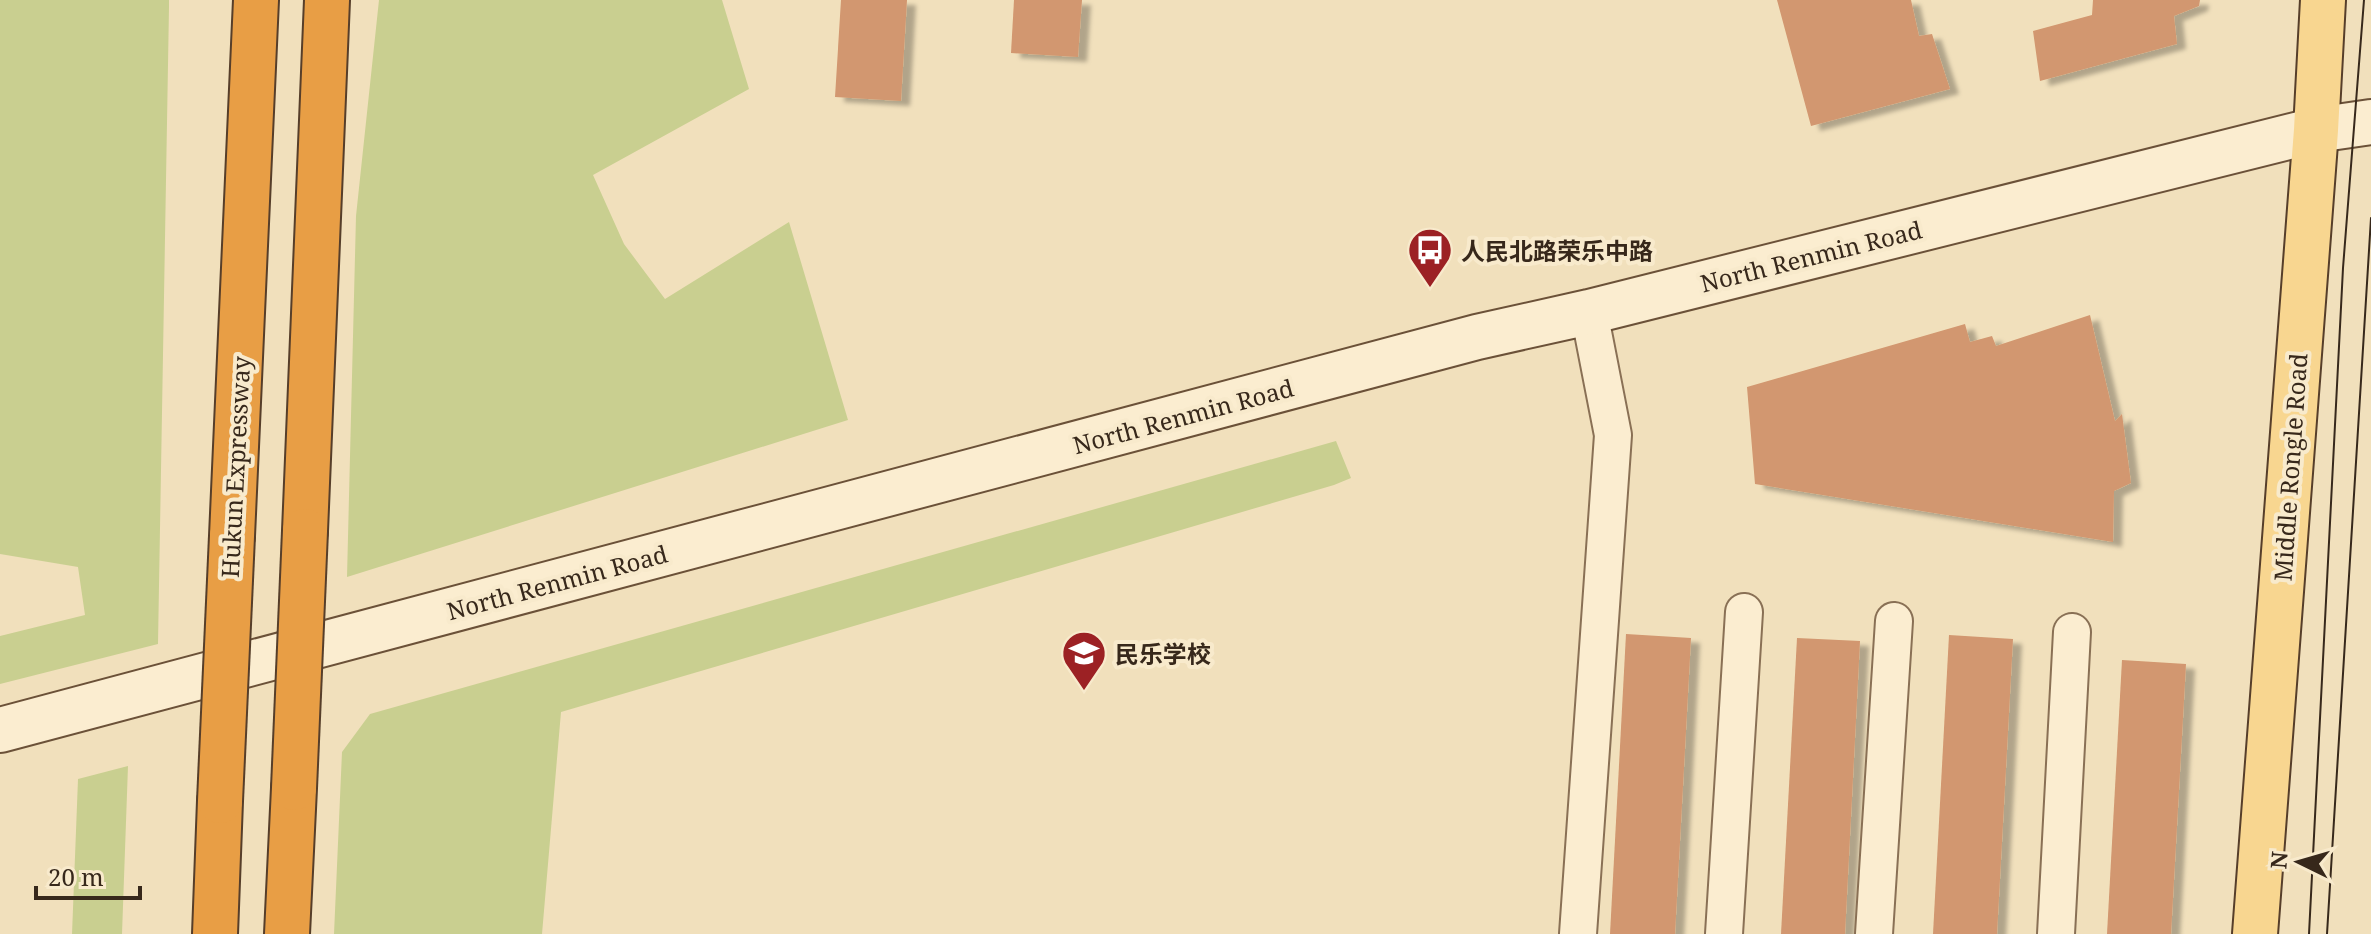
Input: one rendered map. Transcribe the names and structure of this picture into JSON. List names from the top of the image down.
{
  "streets": {
    "highway": ["Hukun Expressway"],
    "main road": ["North Renmin Road", "Middle Rongle Road"]
  },
  "crossings": [
    ["North Renmin Road", "Middle Rongle Road"]
  ],
  "places": {
    "bus stop": ["人民北路荣乐中路"],
    "school or university": ["民乐学校"]
  },
  "scale_bar": "20 m",
  "north": "left"
}
